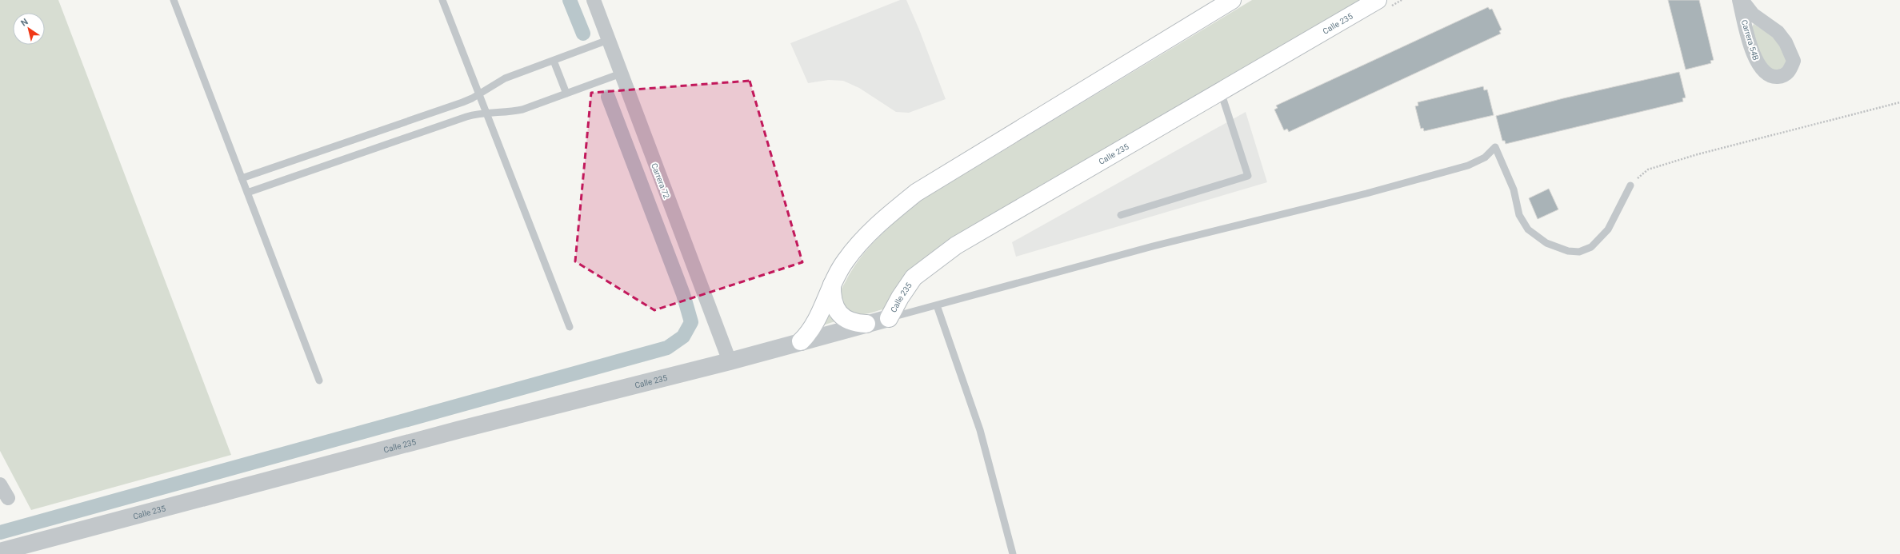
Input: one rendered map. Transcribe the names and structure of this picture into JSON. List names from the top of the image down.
{
  "streets": {
    "main road": ["Calle 235"],
    "street": ["Carrera 54B", "Carrera 72"]
  },
  "crossings": [
    ["Calle 235", "Carrera 72"]
  ],
  "north": "top left"
}
